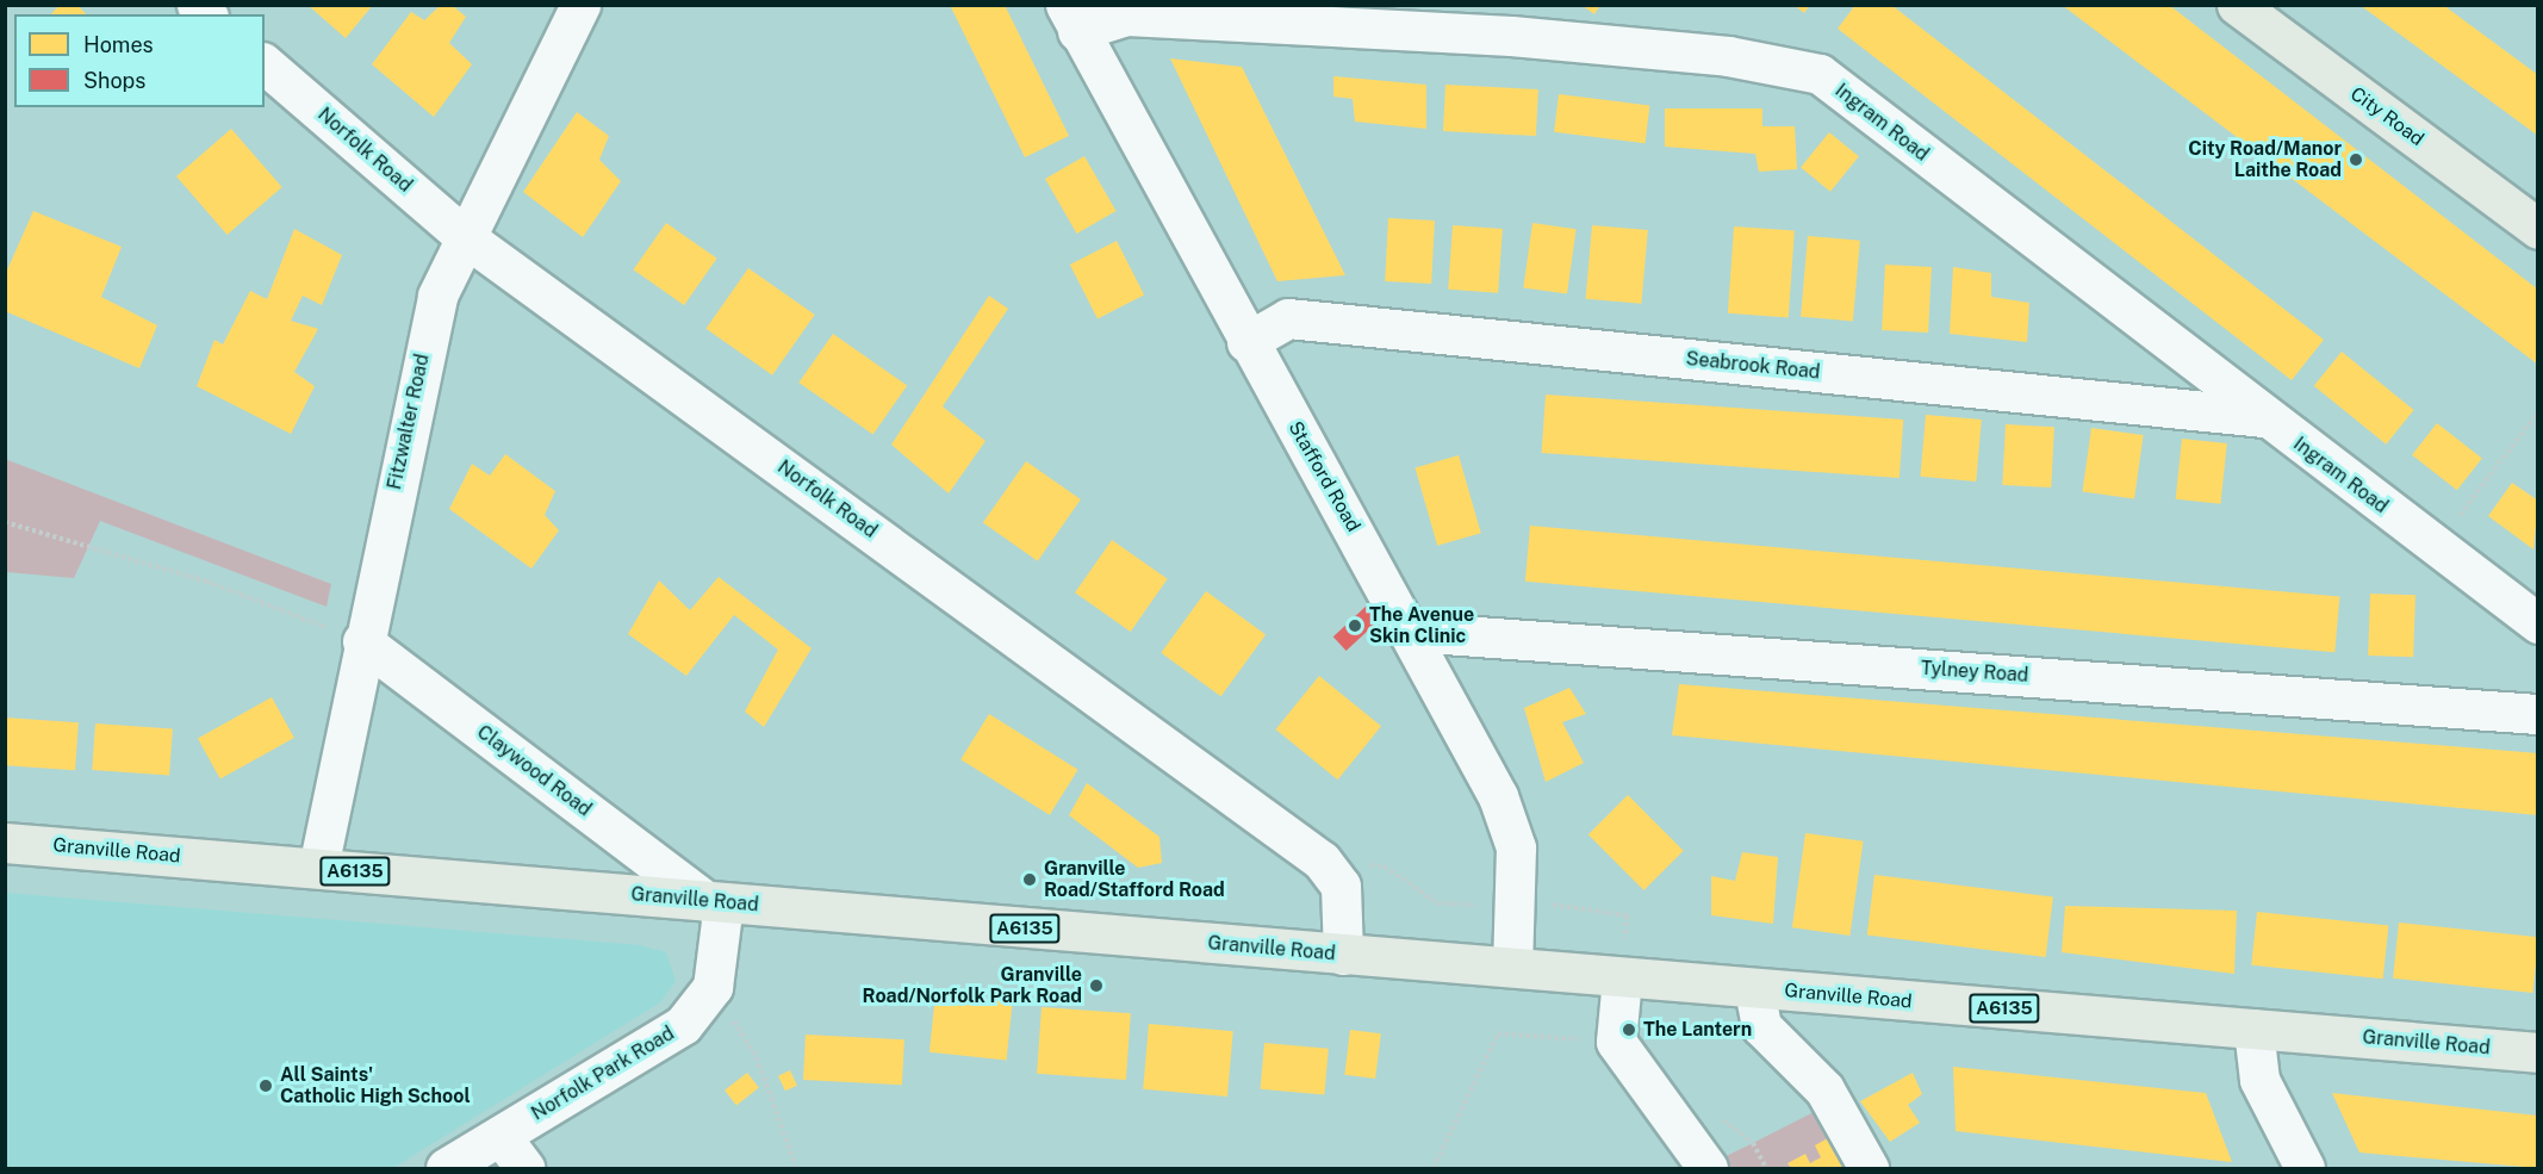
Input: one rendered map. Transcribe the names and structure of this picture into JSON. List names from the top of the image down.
{
  "streets": {
    "main road": ["City Road", "Granville Road", "A6135"],
    "street": [
      "Ingram Road",
      "Norfolk Road",
      "Seabrook Road",
      "Fitzwalter Road",
      "Stafford Road",
      "Tylney Road",
      "Claywood Road",
      "Norfolk Park Road"
    ]
  },
  "crossings": [
    ["Ingram Road", "Seabrook Road"],
    ["Ingram Road", "Stafford Road"],
    ["Norfolk Road", "Fitzwalter Road"],
    ["Norfolk Road", "Granville Road"],
    ["Seabrook Road", "Stafford Road"],
    ["Fitzwalter Road", "Claywood Road"],
    ["Fitzwalter Road", "Granville Road"],
    ["Stafford Road", "Tylney Road"],
    ["Stafford Road", "Granville Road"],
    ["Claywood Road", "Granville Road"]
  ],
  "places": [
    "City Road/Manor Laithe Road",
    "The Avenue Skin Clinic",
    "Granville Road/Stafford Road",
    "Granville Road/Norfolk Park Road",
    "The Lantern",
    "All Saints' Catholic High School"
  ],
  "legend": ["Homes", "Shops"]
}
